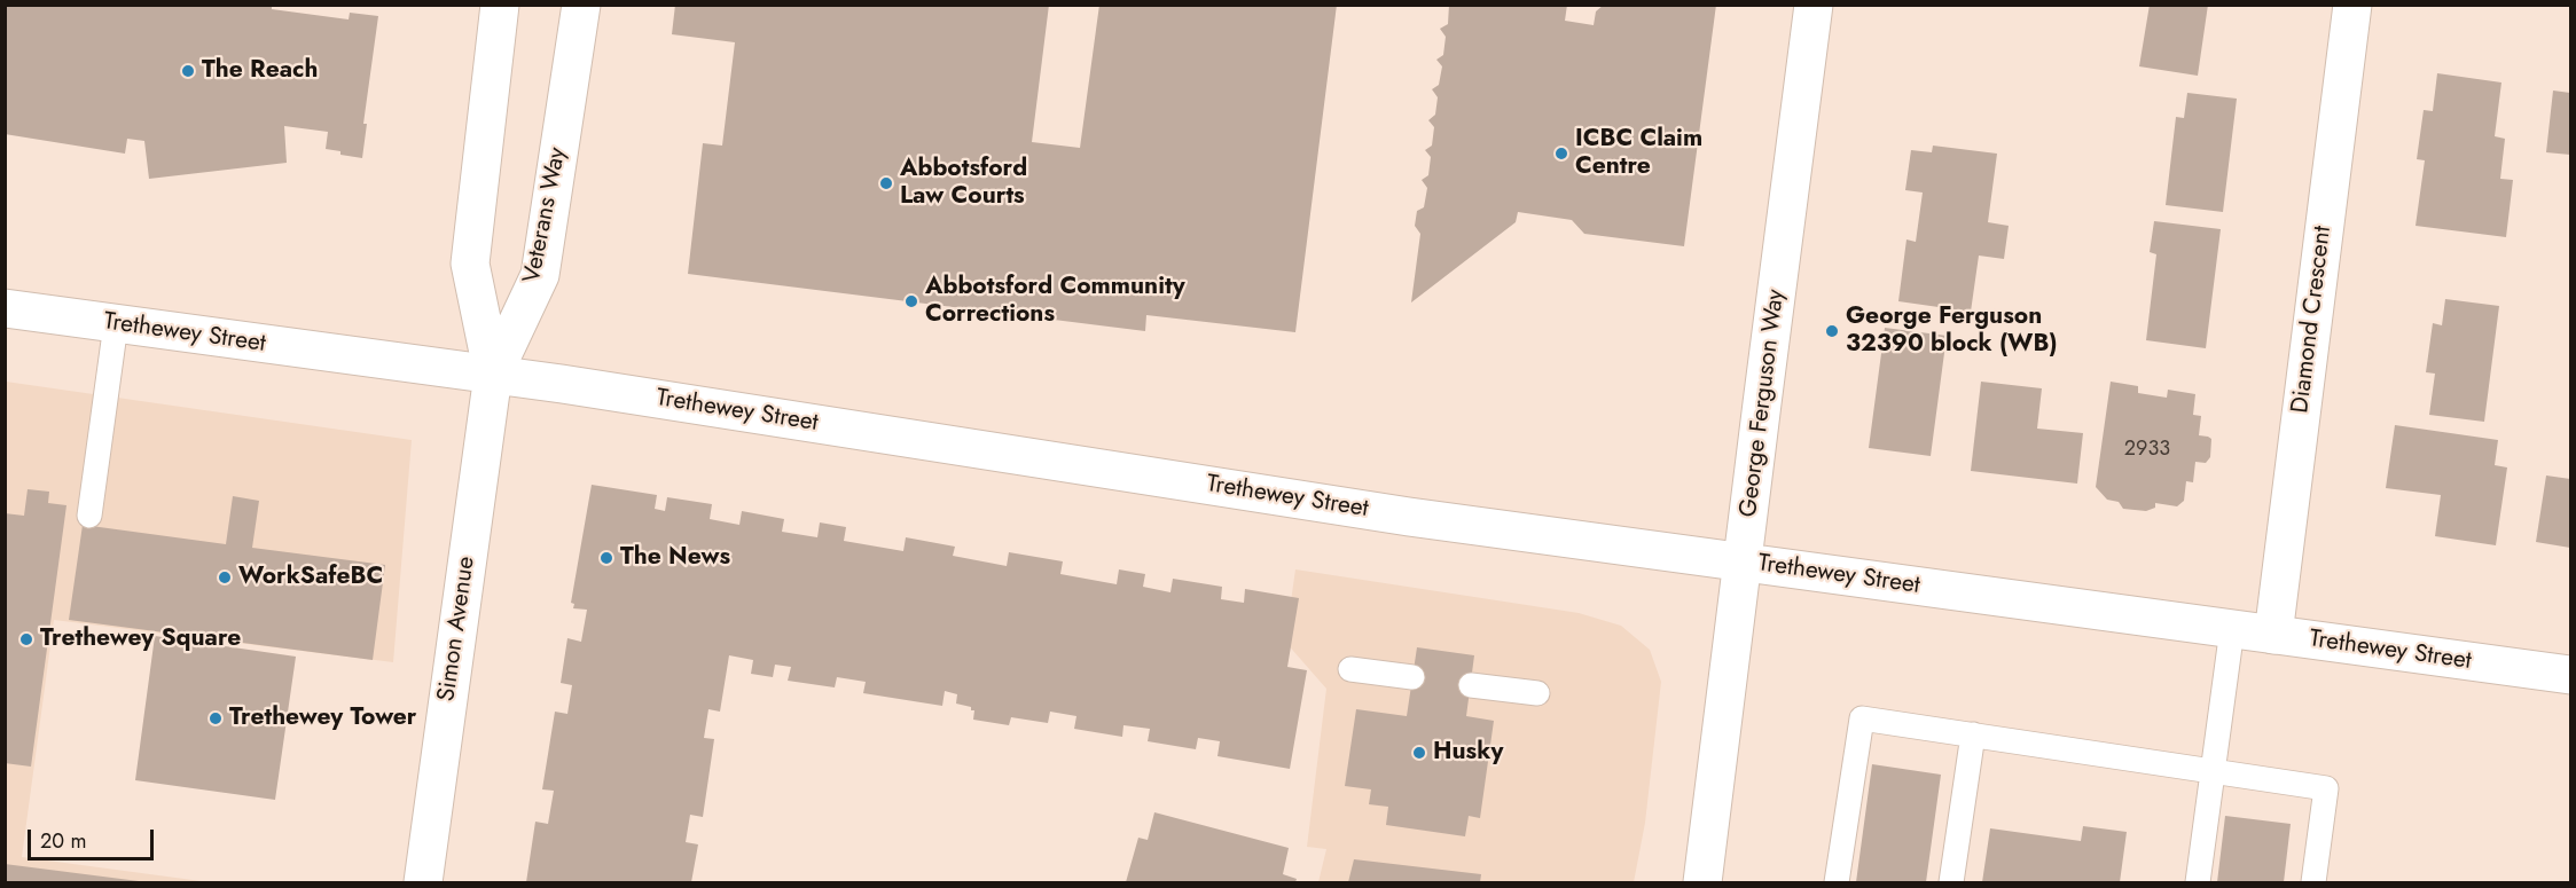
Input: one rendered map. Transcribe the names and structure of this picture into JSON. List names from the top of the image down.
{
  "streets": {
    "main road": [
      "Veterans Way",
      "Diamond Crescent",
      "Trethewey Street",
      "George Ferguson Way",
      "Simon Avenue"
    ]
  },
  "crossings": [
    ["Veterans Way", "Trethewey Street"],
    ["Veterans Way", "Simon Avenue"],
    ["Diamond Crescent", "Trethewey Street"],
    ["Trethewey Street", "George Ferguson Way"],
    ["Trethewey Street", "Simon Avenue"]
  ],
  "places": [
    "The Reach",
    "ICBC Claim Centre",
    "Abbotsford Law Courts",
    "Abbotsford Community Corrections",
    "George Ferguson 32390 block (WB)",
    "The News",
    "WorkSafeBC",
    "Trethewey Square",
    "Trethewey Tower",
    "Husky"
  ],
  "house_numbers": ["2933"],
  "scale_bar": "20 m"
}
